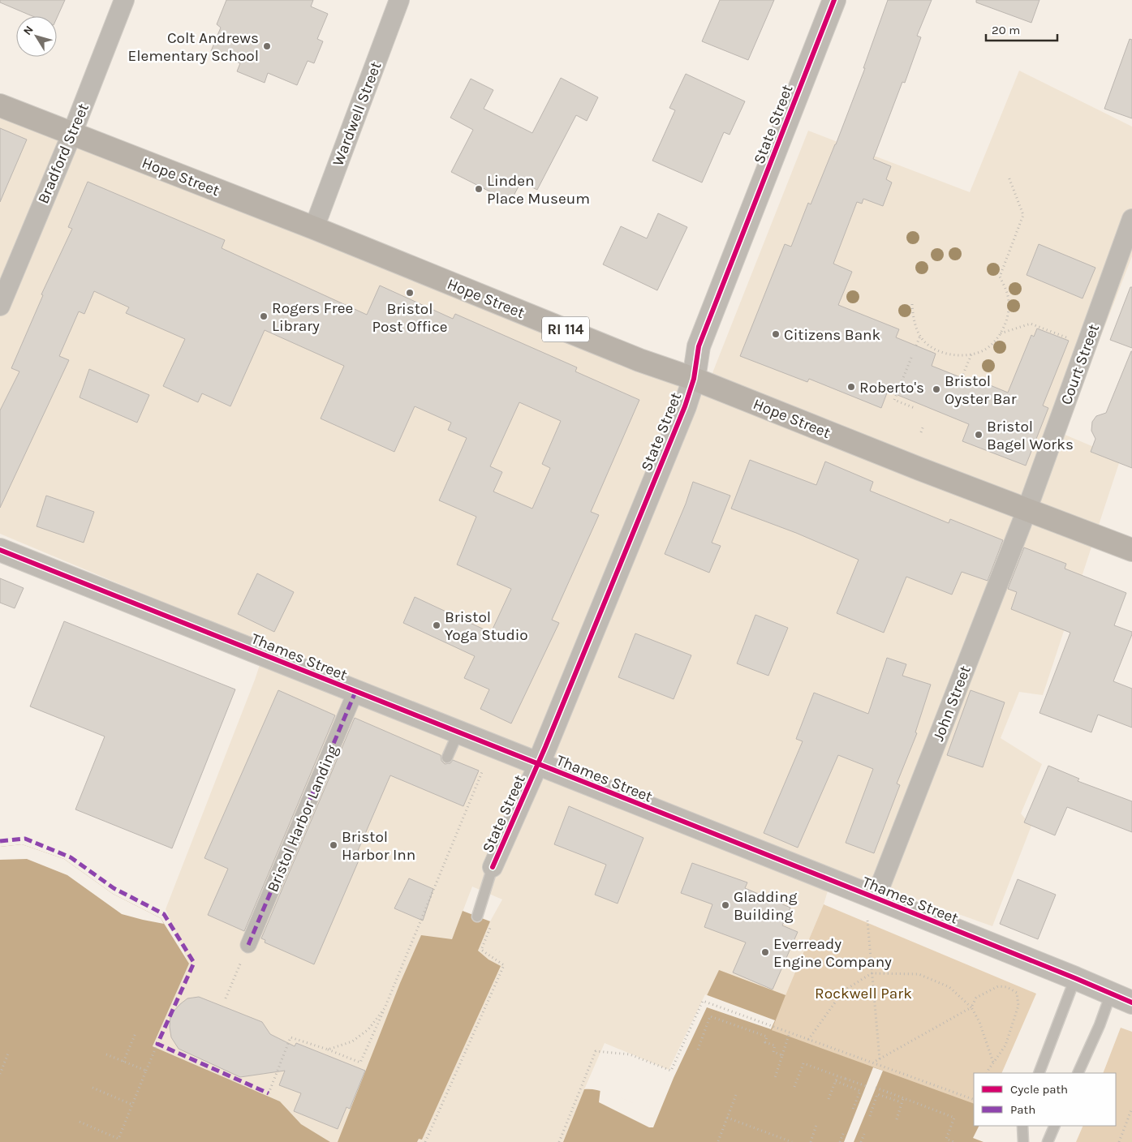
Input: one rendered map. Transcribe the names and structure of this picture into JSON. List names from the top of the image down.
{
  "streets": {
    "main road": ["Hope Street", "RI 114"],
    "street": [
      "Wardwell Street",
      "State Street",
      "Bradford Street",
      "Court Street",
      "Thames Street",
      "John Street",
      "Bristol Harbor Landing"
    ]
  },
  "crossings": [
    ["Wardwell Street", "Hope Street"],
    ["State Street", "Hope Street"],
    ["State Street", "Thames Street"],
    ["Bradford Street", "Hope Street"],
    ["Hope Street", "Court Street"],
    ["Hope Street", "John Street"],
    ["Court Street", "John Street"],
    ["Thames Street", "John Street"],
    ["Thames Street", "Bristol Harbor Landing"]
  ],
  "parks": ["Rockwell Park"],
  "places": [
    "Colt Andrews Elementary School",
    "Linden Place Museum",
    "Bristol Post Office",
    "Rogers Free Library",
    "Citizens Bank",
    "Roberto's",
    "Bristol Oyster Bar",
    "Bristol Bagel Works",
    "Bristol Yoga Studio",
    "Bristol Harbor Inn",
    "Gladding Building",
    "Everready Engine Company"
  ],
  "legend": ["Cycle path", "Path"],
  "scale_bar": "20 m",
  "north": "top left"
}
